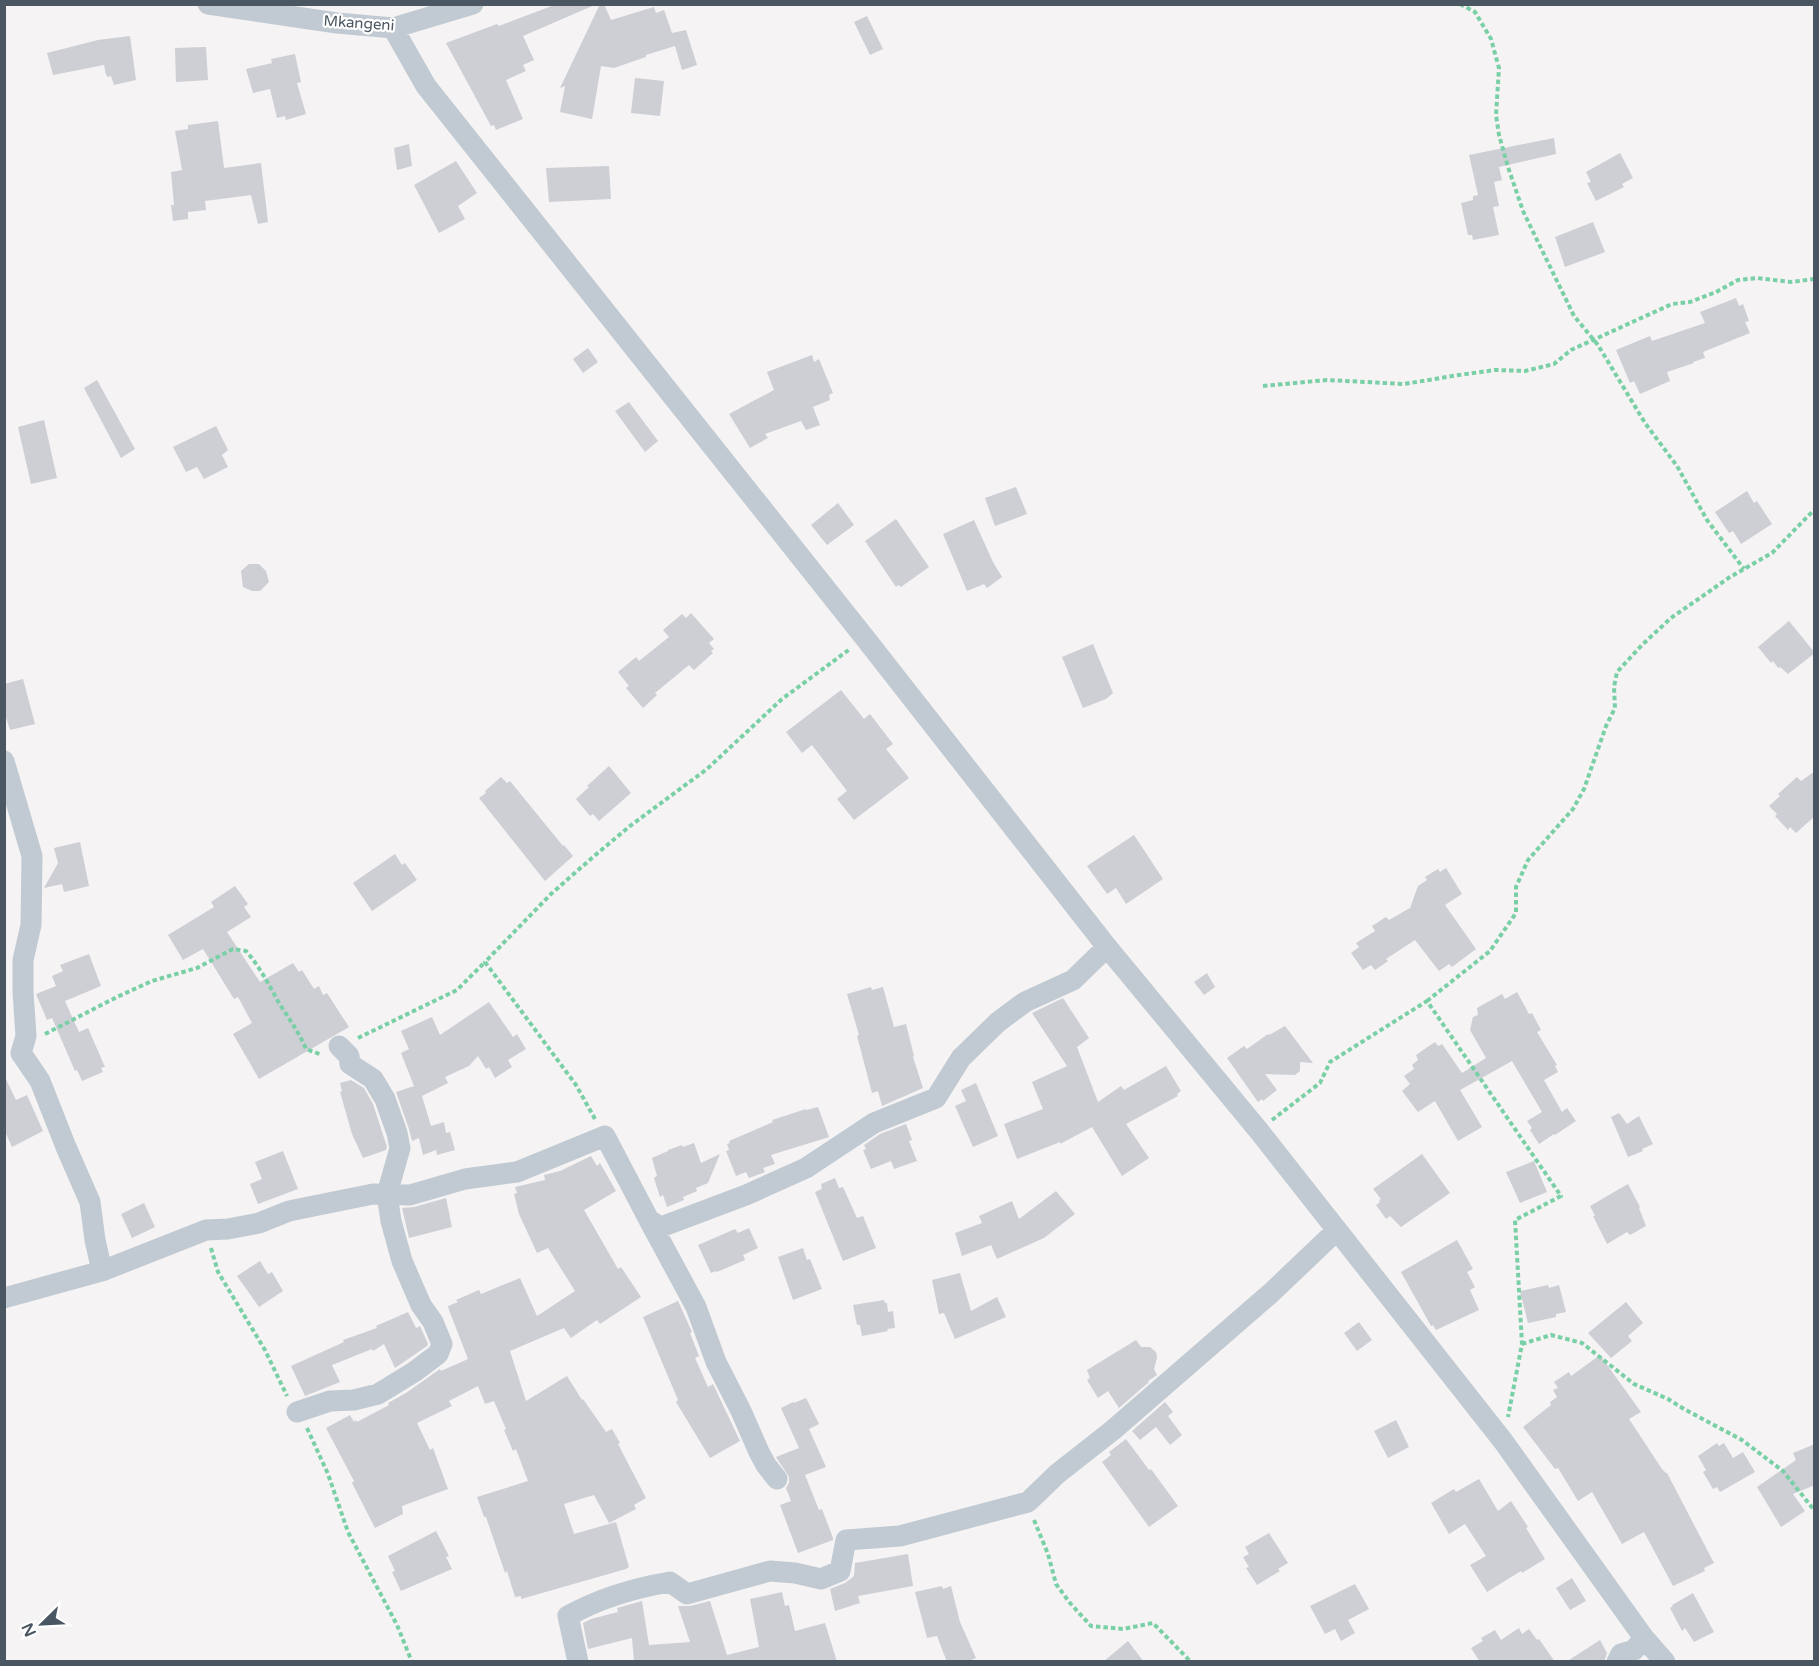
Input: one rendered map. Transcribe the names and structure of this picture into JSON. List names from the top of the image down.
{
  "streets": {
    "street": ["Mkangeni"]
  },
  "north": "bottom left"
}
